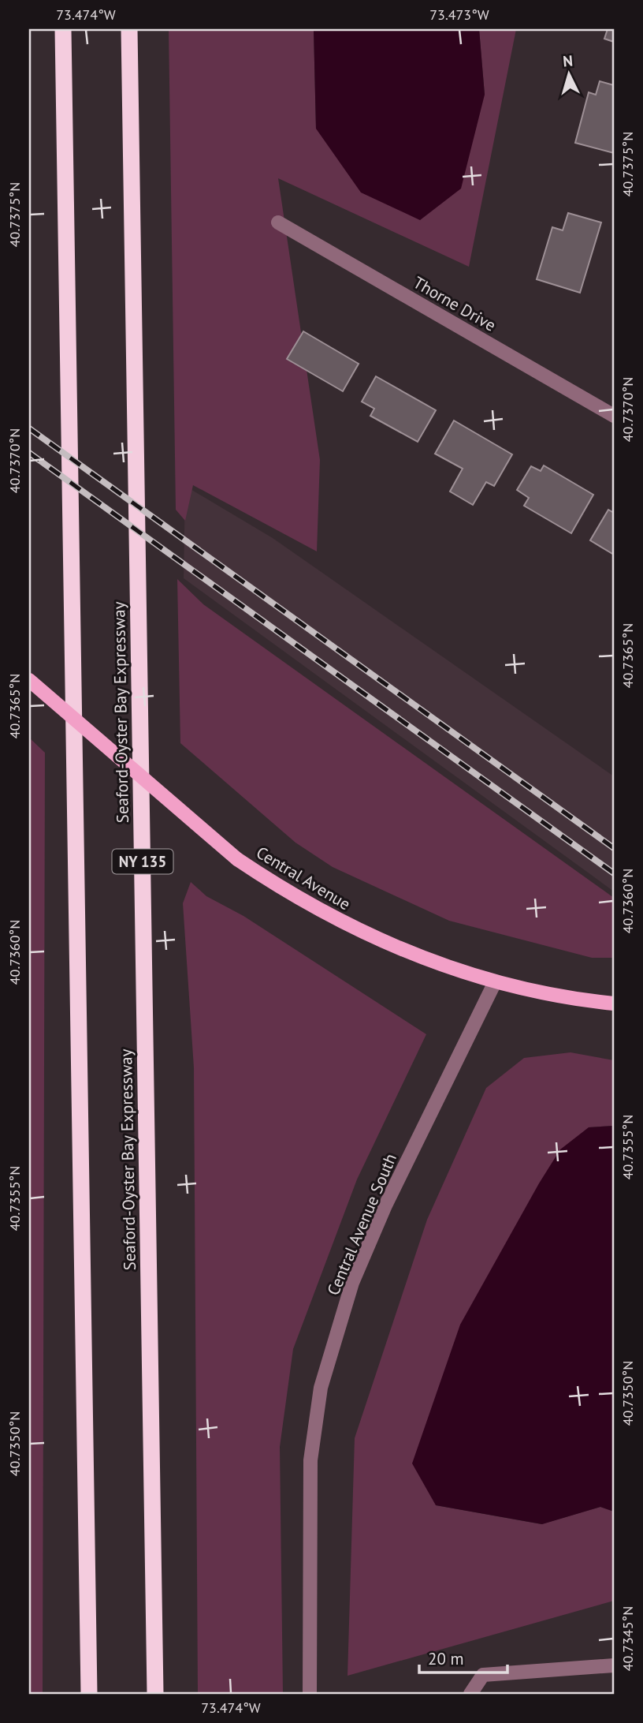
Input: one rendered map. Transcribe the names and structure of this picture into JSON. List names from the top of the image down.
{
  "streets": {
    "highway": ["Seaford-Oyster Bay Expressway", "NY 135"],
    "main road": ["Central Avenue"],
    "street": ["Thorne Drive", "Central Avenue South"]
  },
  "crossings": [
    ["Central Avenue", "Central Avenue South"]
  ],
  "scale_bar": "20 m",
  "north": "top",
  "coordinates": [
    "73.474°W",
    "73.473°W",
    "40.7375°N",
    "40.7370°N",
    "40.7365°N",
    "40.7360°N",
    "40.7355°N",
    "40.7350°N",
    "40.7345°N"
  ]
}
